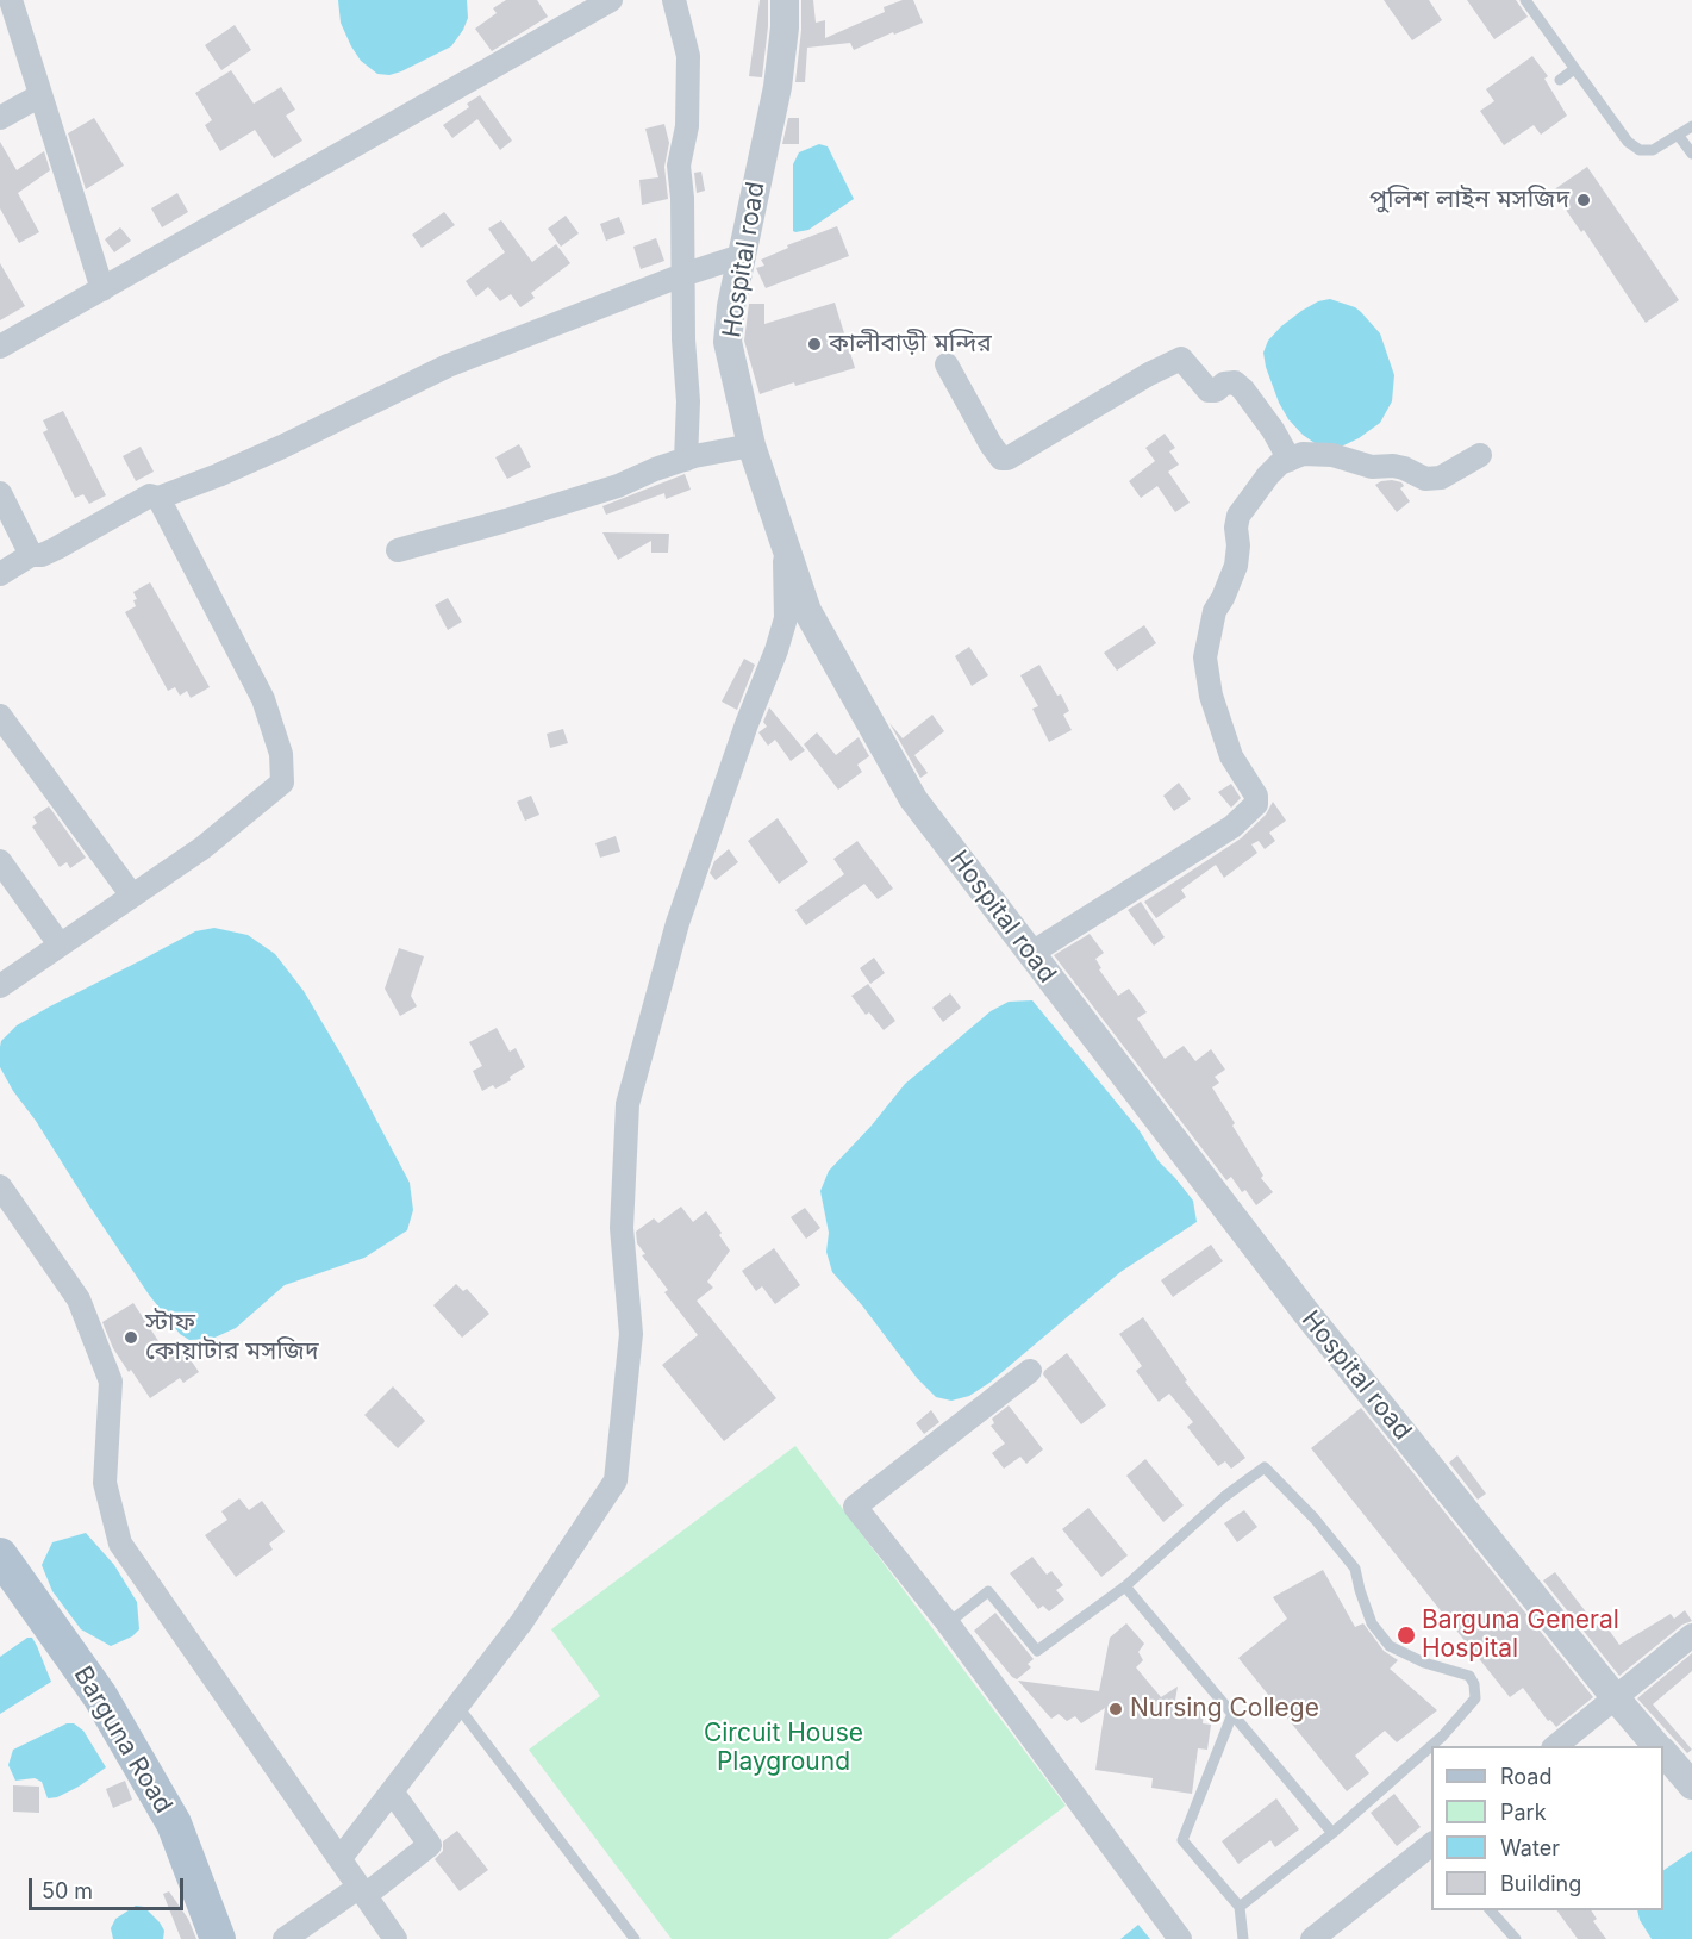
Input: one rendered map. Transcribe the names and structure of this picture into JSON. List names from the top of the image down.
{
  "streets": {
    "main road": ["Barguna Road"],
    "street": ["Hospital road"]
  },
  "parks": ["Circuit House Playground"],
  "places": [
    "পুলিশ লাইন মসজিদ",
    "কালীবাড়ী মন্দির",
    "স্টাফ কোয়াটার মসজিদ",
    "Barguna General Hospital",
    "Nursing College"
  ],
  "legend": [
    "Road",
    "Park",
    "Water",
    "Building"
  ],
  "scale_bar": "50 m"
}
